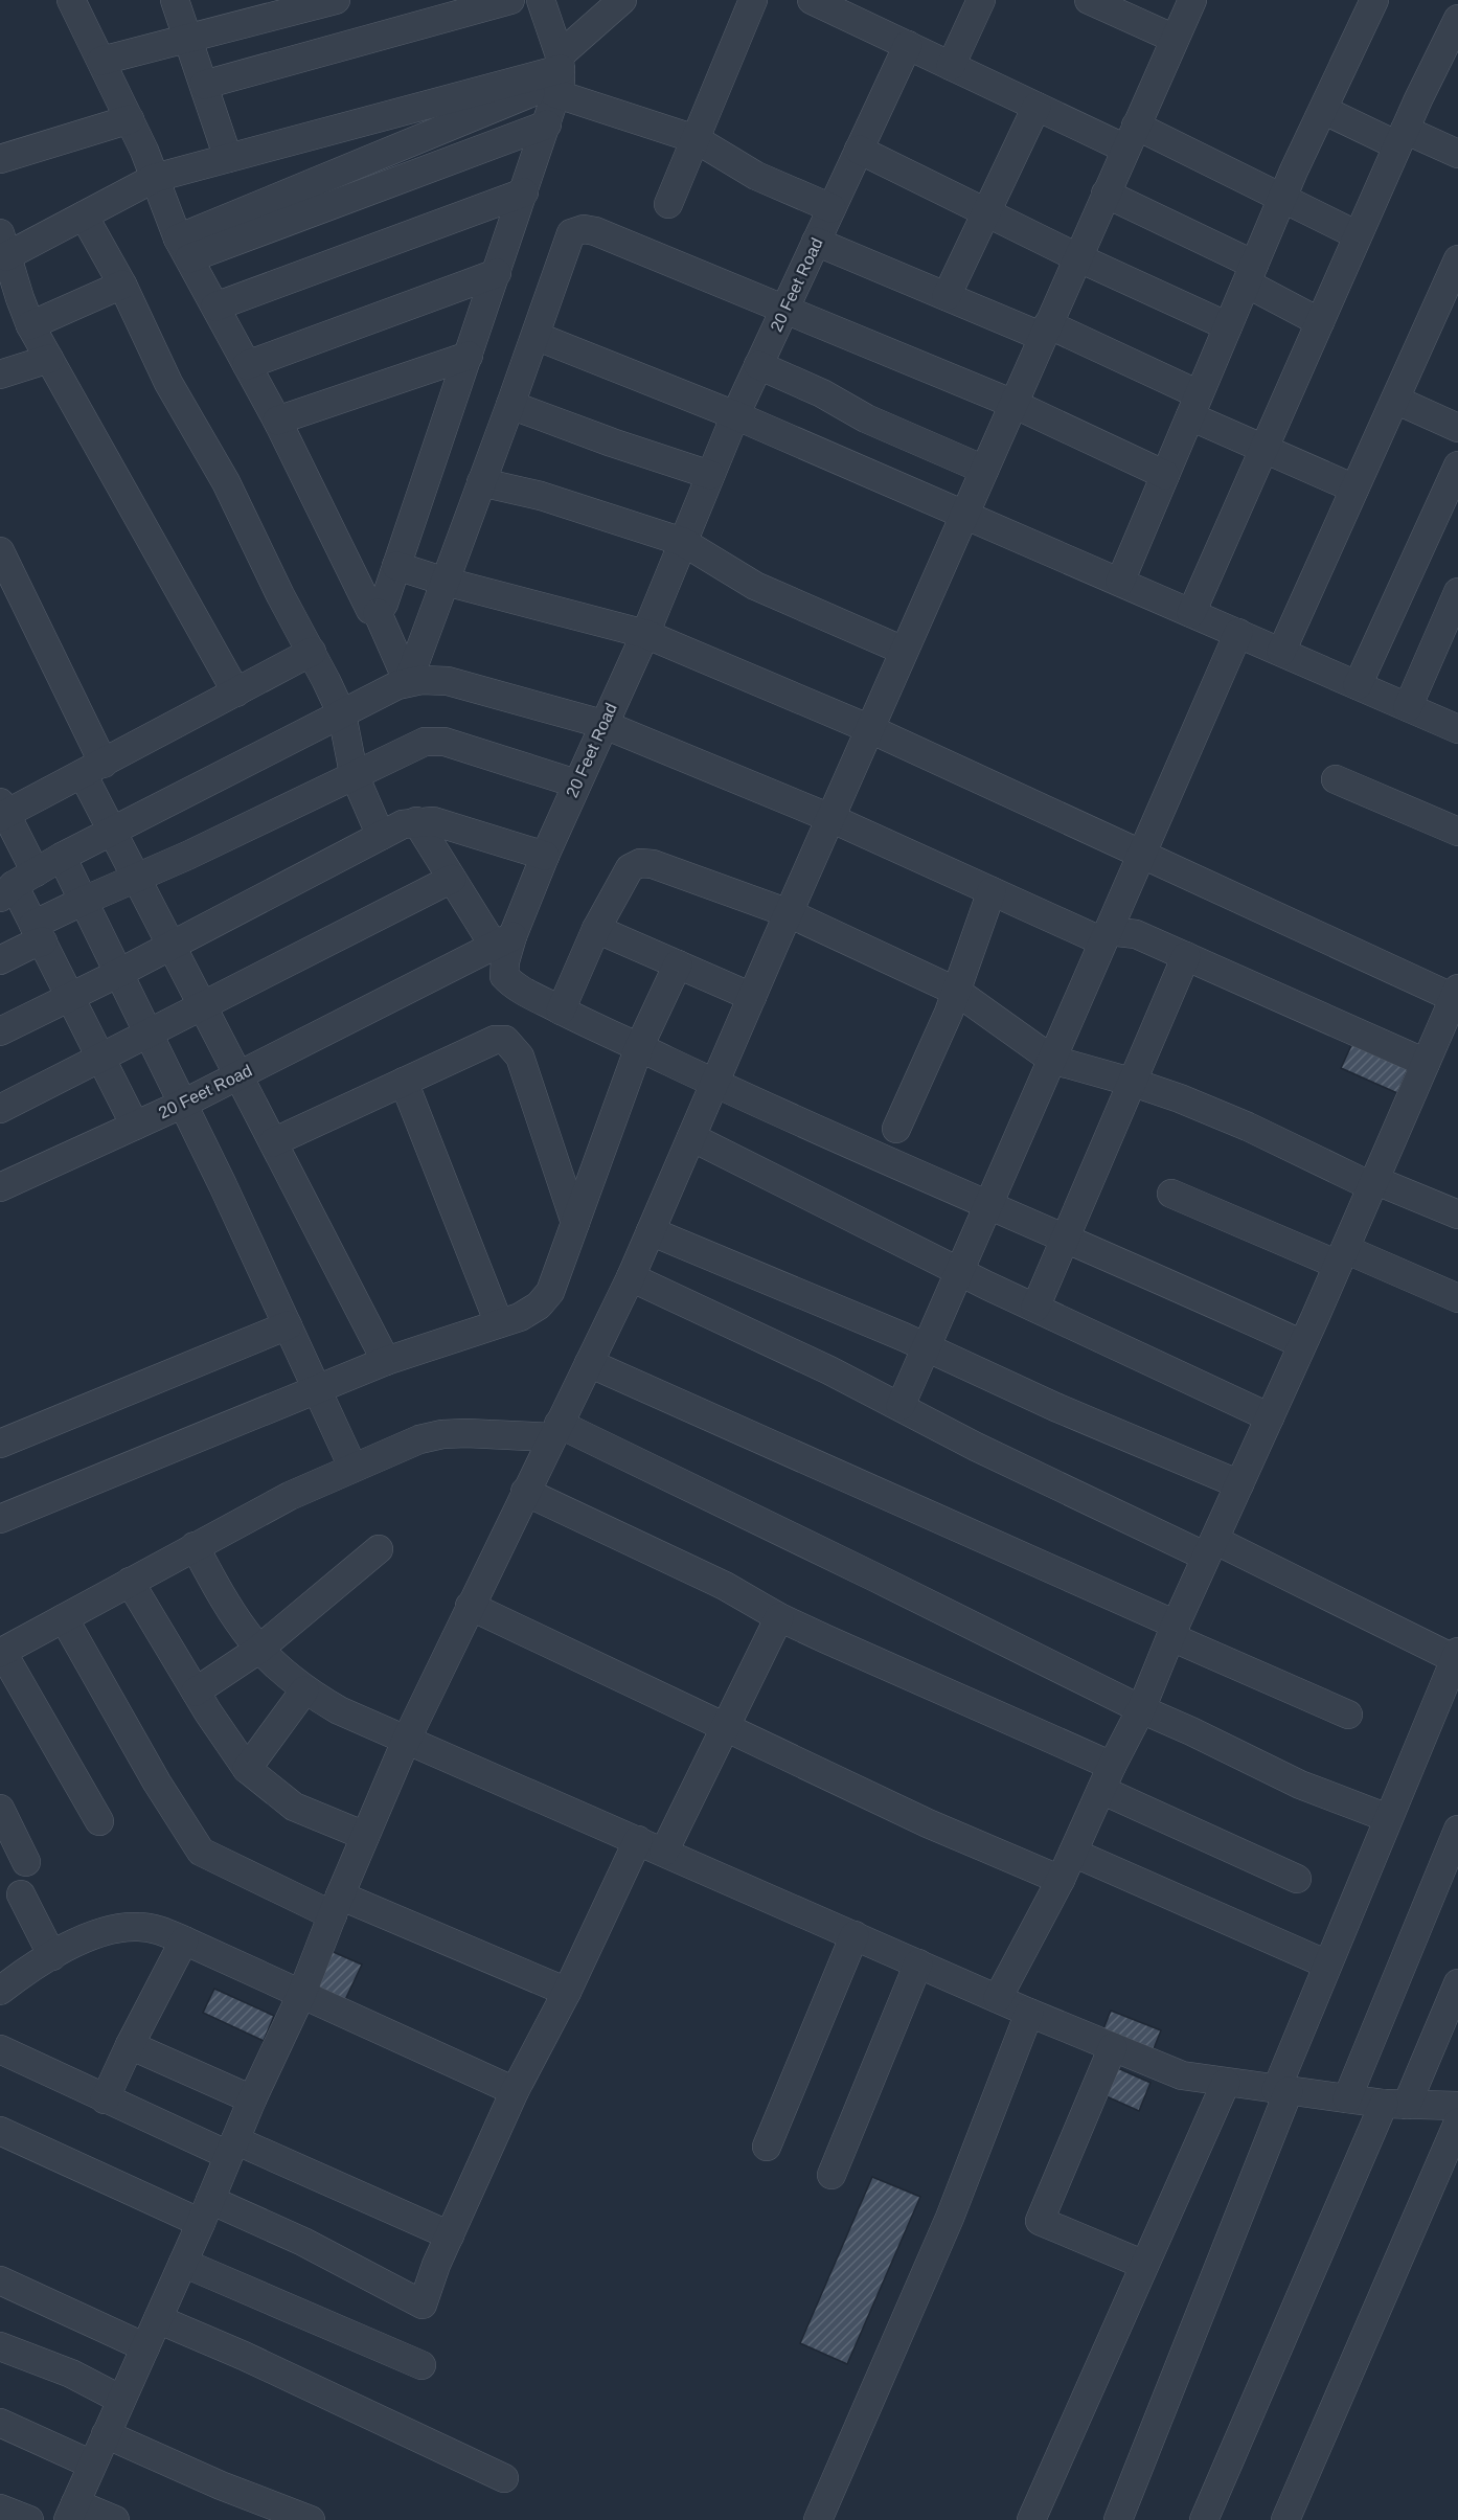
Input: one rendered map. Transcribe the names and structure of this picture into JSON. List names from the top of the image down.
{
  "streets": {
    "street": ["20 Feet Road"]
  }
}
